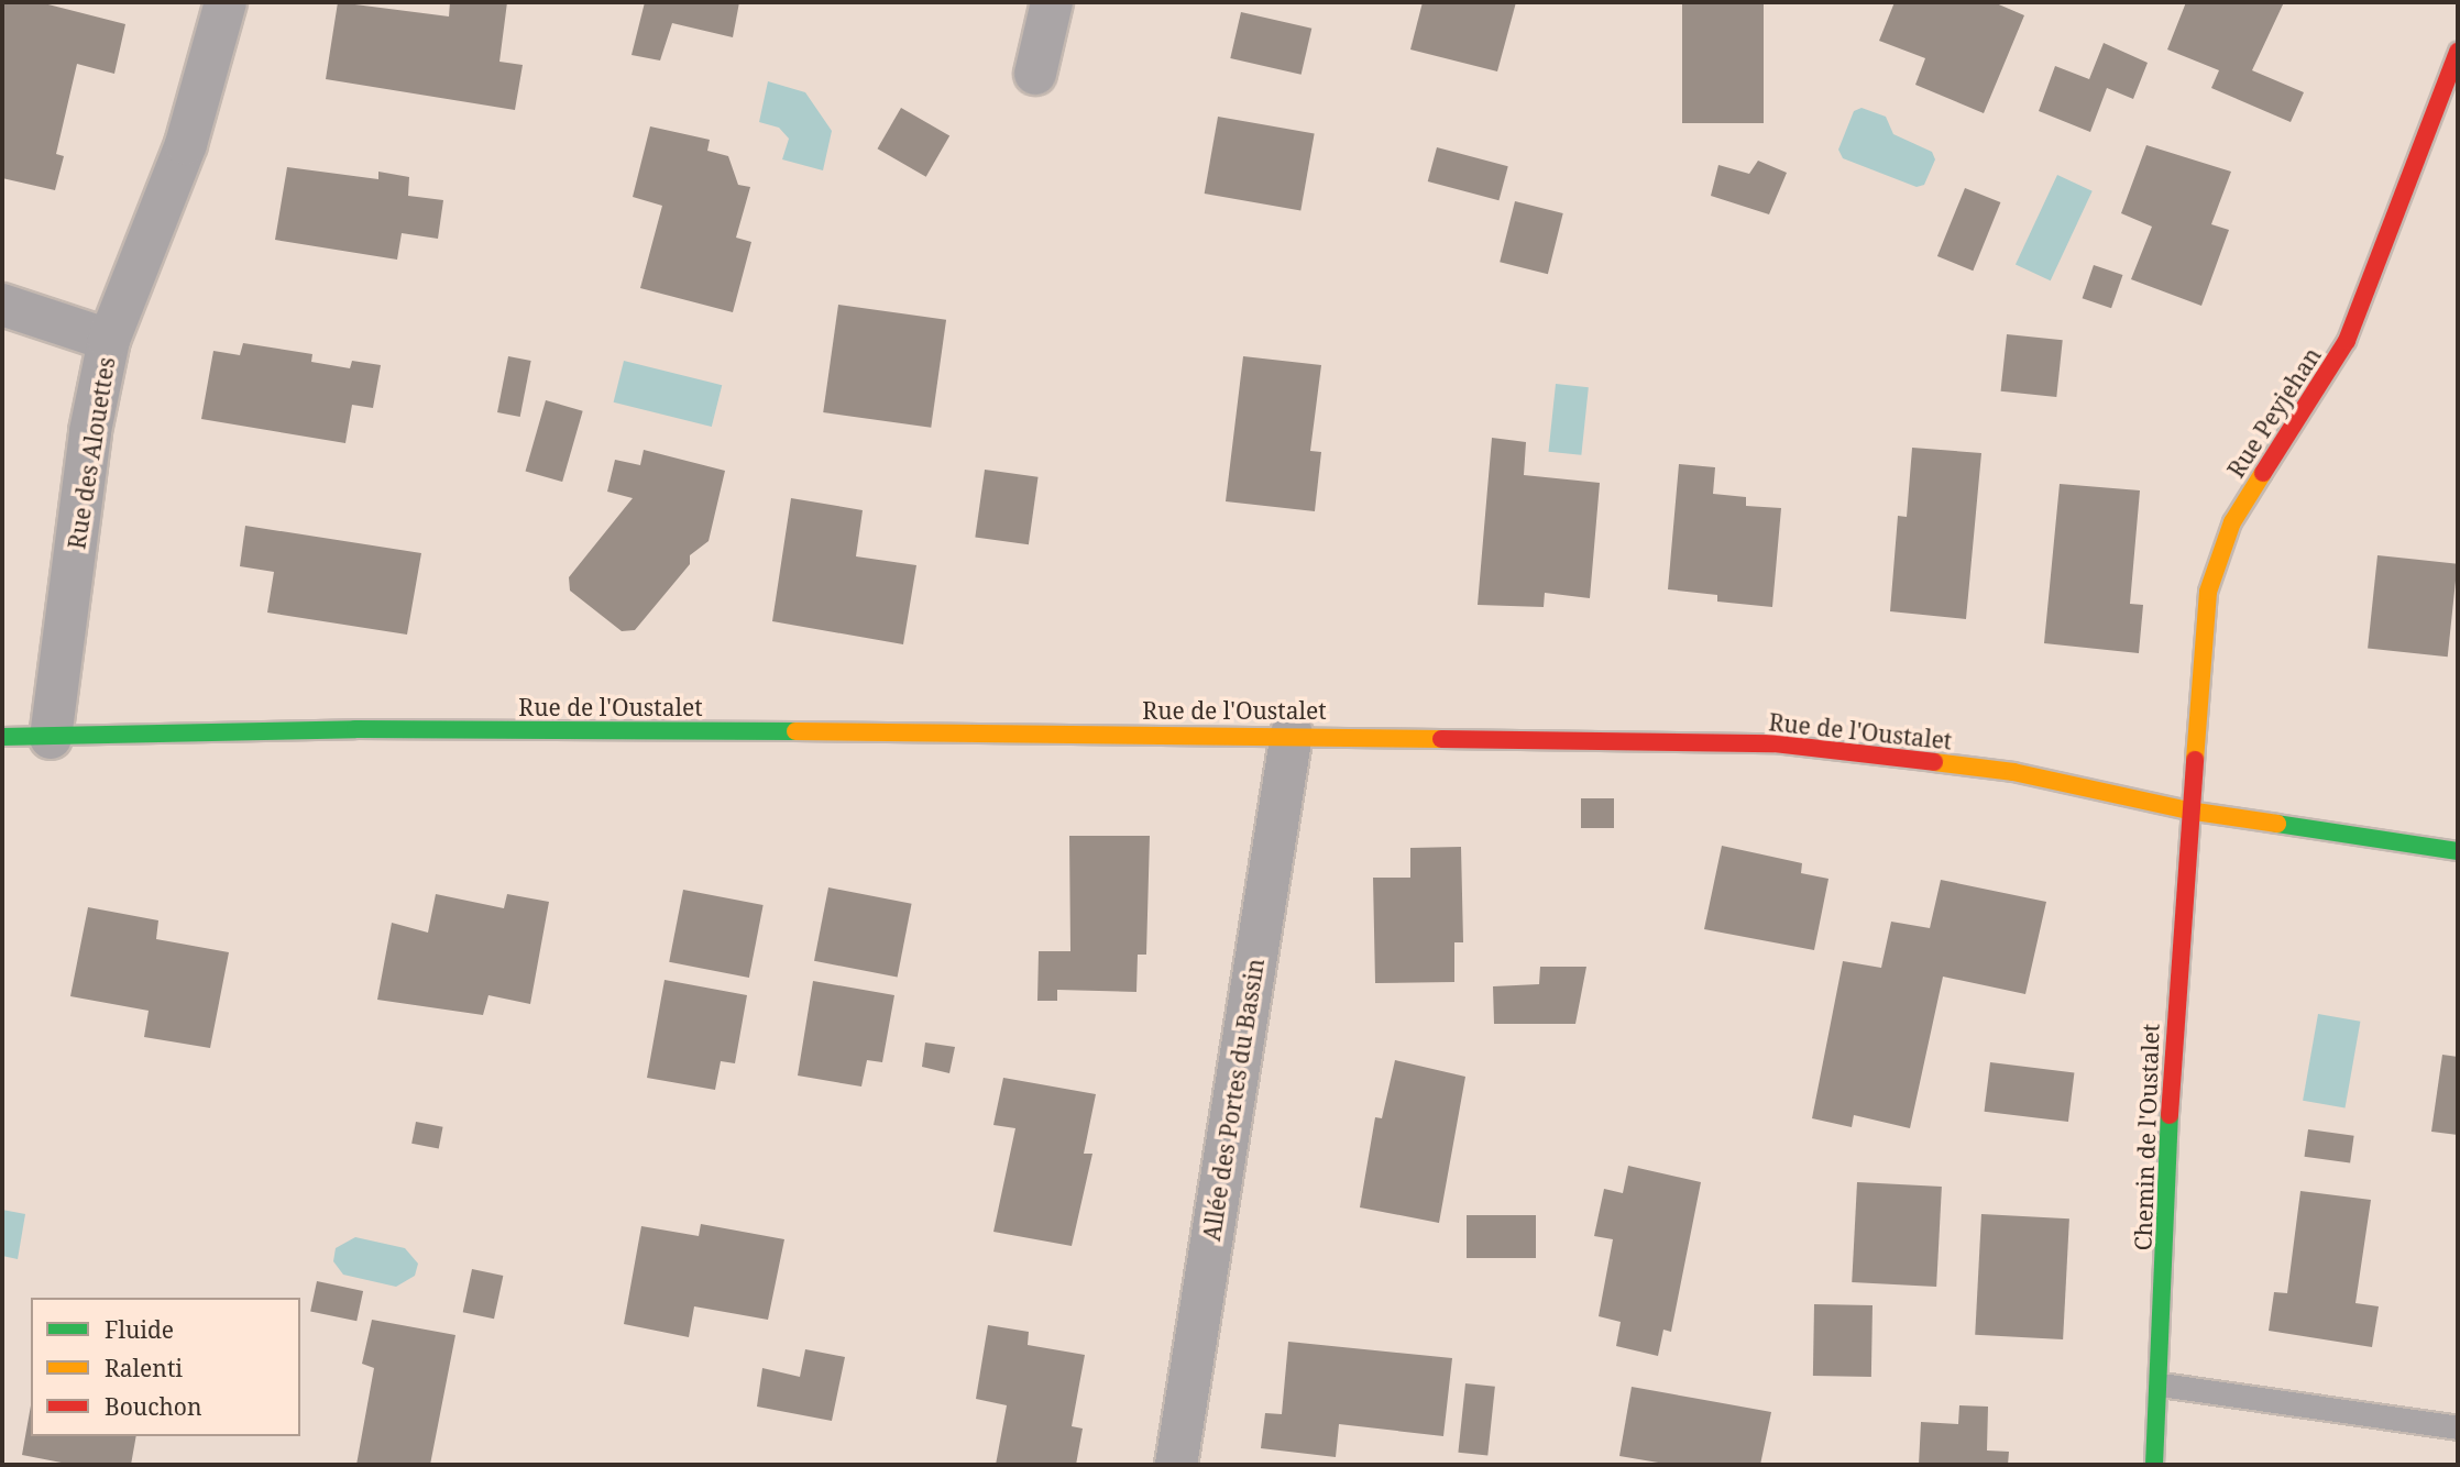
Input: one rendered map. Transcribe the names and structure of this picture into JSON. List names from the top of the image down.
{
  "streets": {
    "street": [
      "Rue Peyjehan",
      "Rue des Alouettes",
      "Rue de l'Oustalet",
      "Allée des Portes du Bassin",
      "Chemin de l'Oustalet"
    ]
  },
  "crossings": [
    ["Rue Peyjehan", "Rue de l'Oustalet"],
    ["Rue Peyjehan", "Chemin de l'Oustalet"],
    ["Rue des Alouettes", "Rue de l'Oustalet"],
    ["Rue de l'Oustalet", "Allée des Portes du Bassin"],
    ["Rue de l'Oustalet", "Chemin de l'Oustalet"]
  ],
  "legend": ["Fluide", "Ralenti", "Bouchon"]
}
